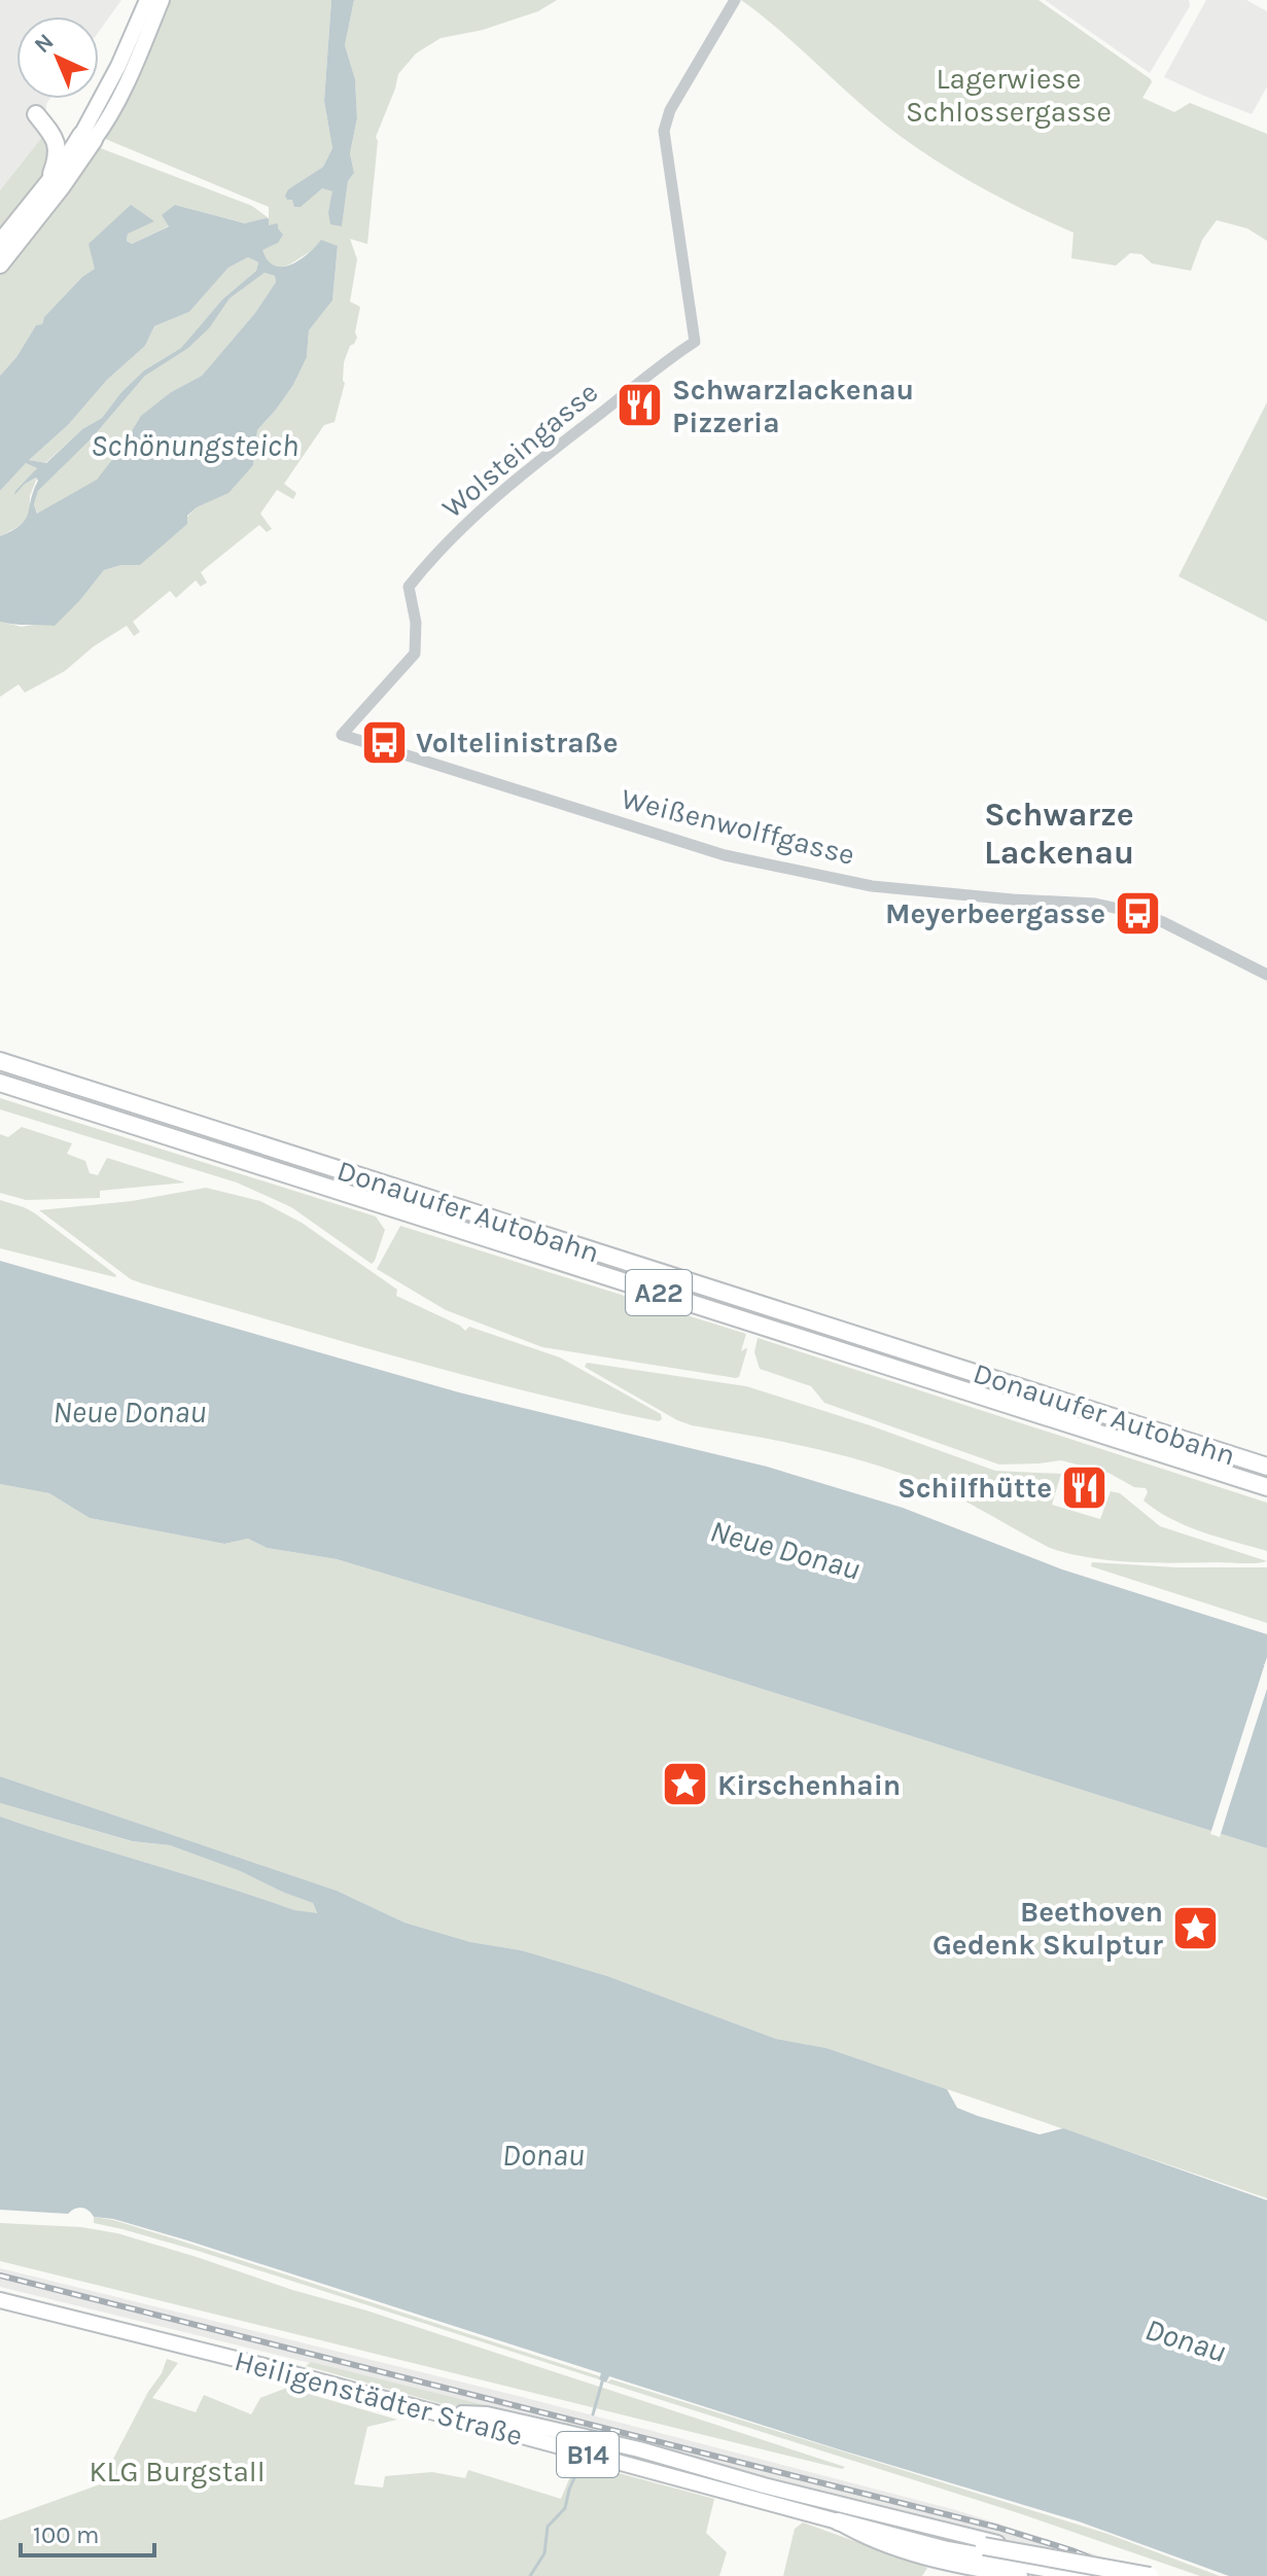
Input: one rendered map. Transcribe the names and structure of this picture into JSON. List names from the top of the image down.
{
  "streets": {
    "highway": [
      "Donauufer Autobahn",
      "A22",
      "Heiligenstädter Straße",
      "B14"
    ],
    "street": ["Wolsteingasse", "Weißenwolffgasse"]
  },
  "crossings": [
    ["Wolsteingasse", "Weißenwolffgasse"],
    ["Heiligenstädter Straße", "B14"]
  ],
  "districts": ["Schwarze Lackenau"],
  "water": ["Schönungsteich", "Neue Donau", "Donau"],
  "parks": ["Lagerwiese Schlossergasse", "KLG Burgstall"],
  "places": {
    "restaurant": ["Schwarzlackenau Pizzeria", "Schilfhütte"],
    "bus stop": ["Voltelinistraße", "Meyerbeergasse"],
    "place": ["Kirschenhain", "Beethoven Gedenk Skulptur"]
  },
  "scale_bar": "100 m",
  "north": "top left"
}
